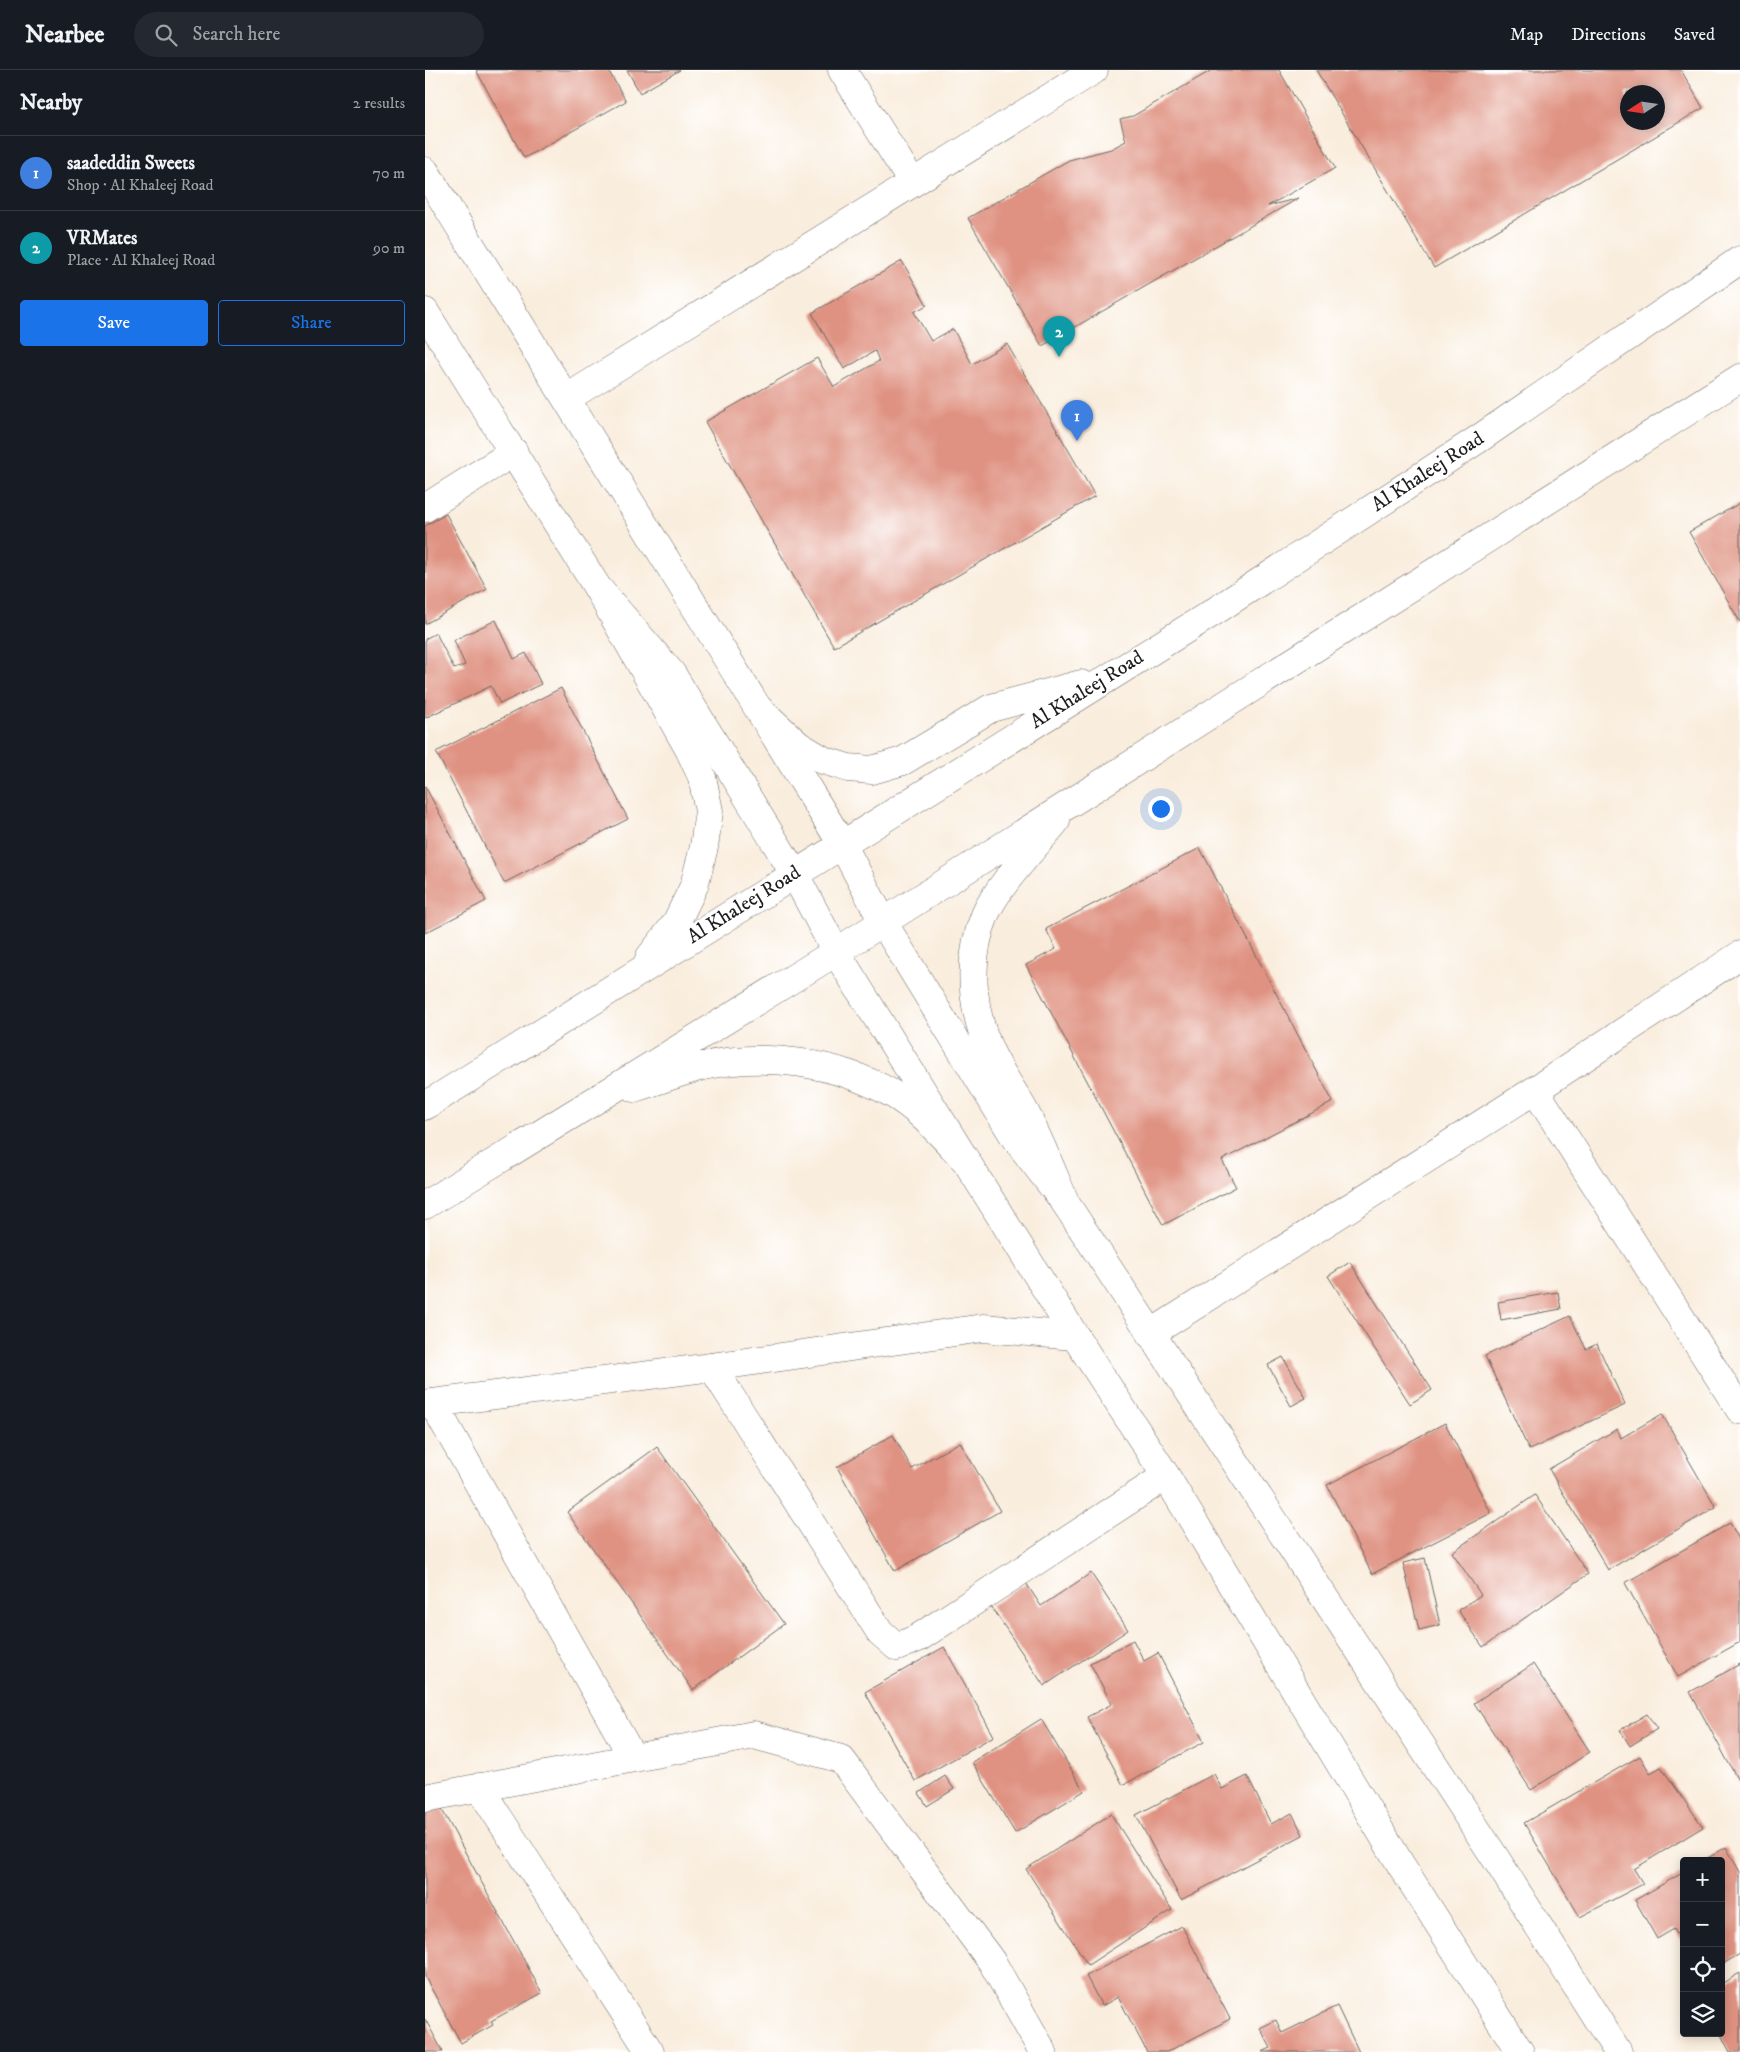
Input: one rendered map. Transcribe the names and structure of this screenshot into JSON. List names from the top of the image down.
{
  "streets": {
    "street": ["Al Khaleej Road"]
  },
  "north": "left",
  "page": {
    "header": "Nearbee",
    "search": "Search here",
    "nav": ["Map", "Directions", "Saved"],
    "heading": ["Nearby", "2 results"],
    "list": [
      {
        "mark": "1",
        "name": "saadeddin Sweets",
        "note": "Shop · Al Khaleej Road",
        "value": "70 m"
      },
      {
        "mark": "2",
        "name": "VRMates",
        "note": "Place · Al Khaleej Road",
        "value": "90 m"
      }
    ],
    "buttons": ["Save", "Share"],
    "pins": ["2", "1"],
    "map_buttons": ["+", "−"]
  }
}
